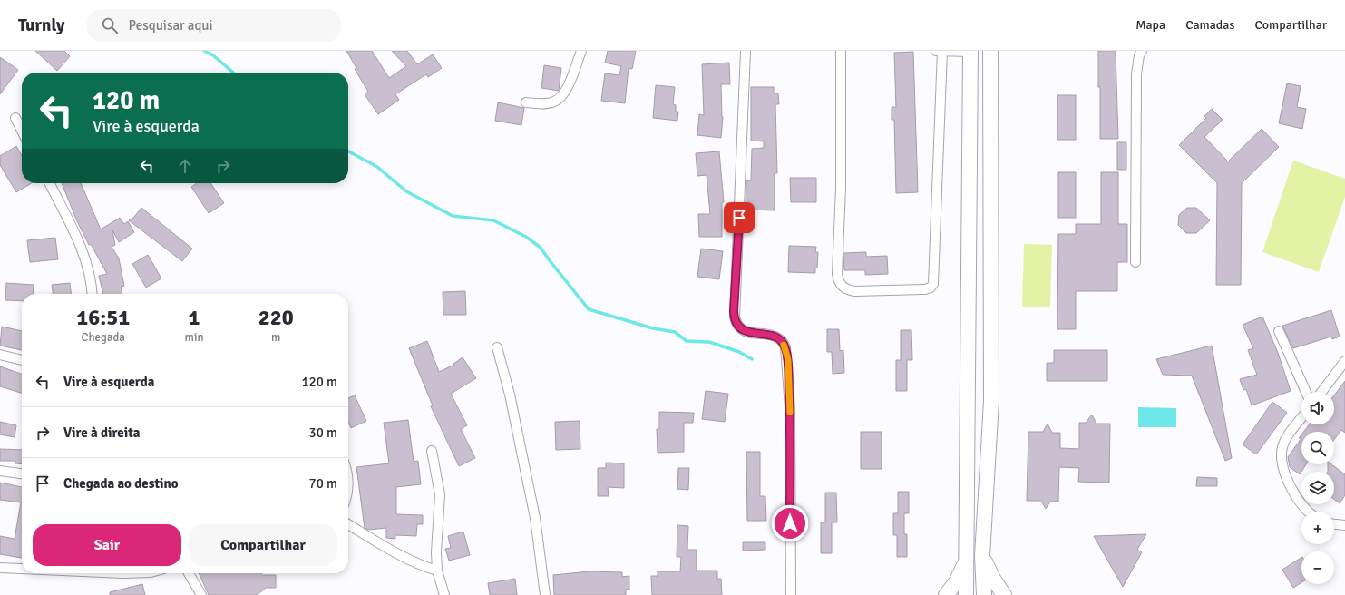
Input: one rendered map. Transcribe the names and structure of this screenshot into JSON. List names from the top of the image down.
{
  "page": {
    "header": "Turnly",
    "search": "Pesquisar aqui",
    "nav": ["Mapa", "Camadas", "Compartilhar"],
    "turn": ["120 m", "Vire à esquerda"],
    "eta": [
      "16:51",
      "Chegada",
      "1",
      "min",
      "220",
      "m"
    ],
    "list": [
      {
        "name": "Vire à esquerda",
        "value": "120 m"
      },
      {
        "name": "Vire à direita",
        "value": "30 m"
      },
      {
        "name": "Chegada ao destino",
        "value": "70 m"
      }
    ],
    "map_buttons": ["+", "−"],
    "buttons": ["Sair", "Compartilhar"]
  }
}
